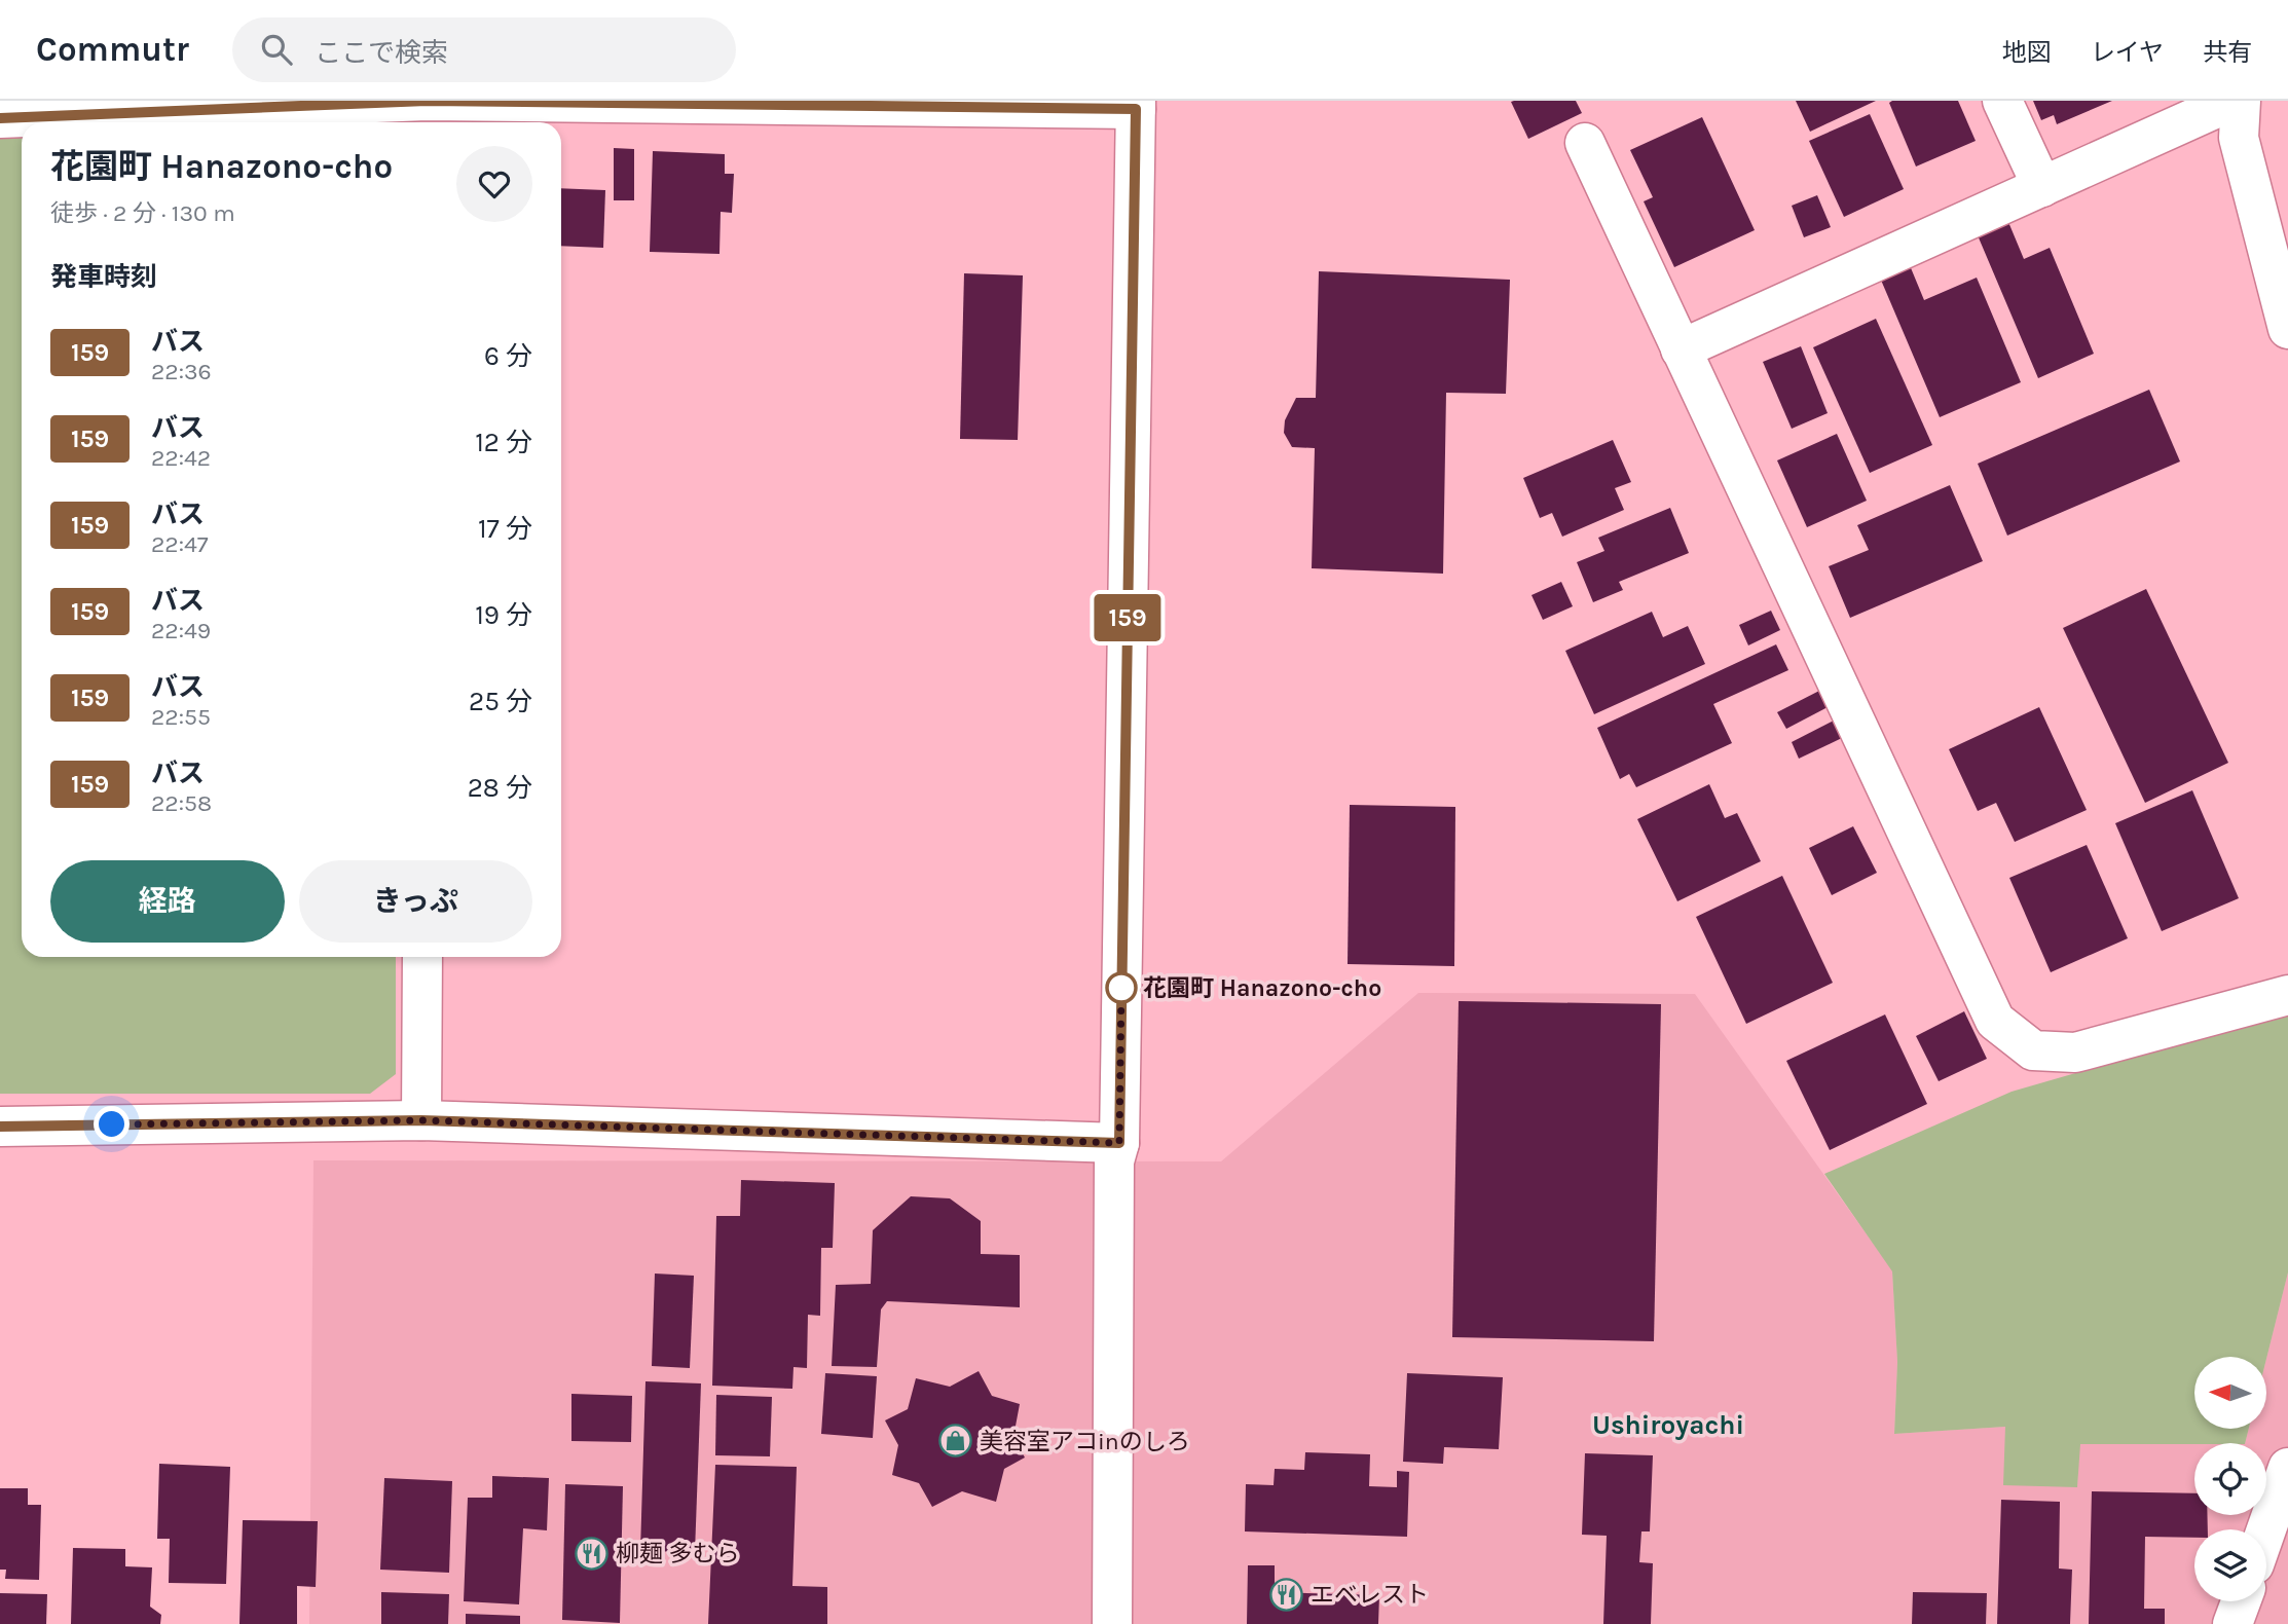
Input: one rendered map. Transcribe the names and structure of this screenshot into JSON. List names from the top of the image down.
{
  "districts": ["Ushiroyachi"],
  "places": {
    "other": ["花園町 Hanazono-cho"],
    "shop": ["美容室アコinのしろ"],
    "restaurant": ["柳麺 多むら", "エベレスト"]
  },
  "lines": ["bus line 159"],
  "north": "left",
  "page": {
    "header": "Commutr",
    "search": "ここで検索",
    "nav": ["地図", "レイヤ", "共有"],
    "on_map": "159",
    "heading": [
      ["花園町 Hanazono-cho", "徒歩 · 2 分 · 130 m"],
      "発車時刻"
    ],
    "list": [
      {
        "mark": "159",
        "name": "バス",
        "note": "22:36",
        "value": "6 分"
      },
      {
        "mark": "159",
        "name": "バス",
        "note": "22:42",
        "value": "12 分"
      },
      {
        "mark": "159",
        "name": "バス",
        "note": "22:47",
        "value": "17 分"
      },
      {
        "mark": "159",
        "name": "バス",
        "note": "22:49",
        "value": "19 分"
      },
      {
        "mark": "159",
        "name": "バス",
        "note": "22:55",
        "value": "25 分"
      },
      {
        "mark": "159",
        "name": "バス",
        "note": "22:58",
        "value": "28 分"
      }
    ],
    "buttons": ["経路", "きっぷ"]
  }
}
